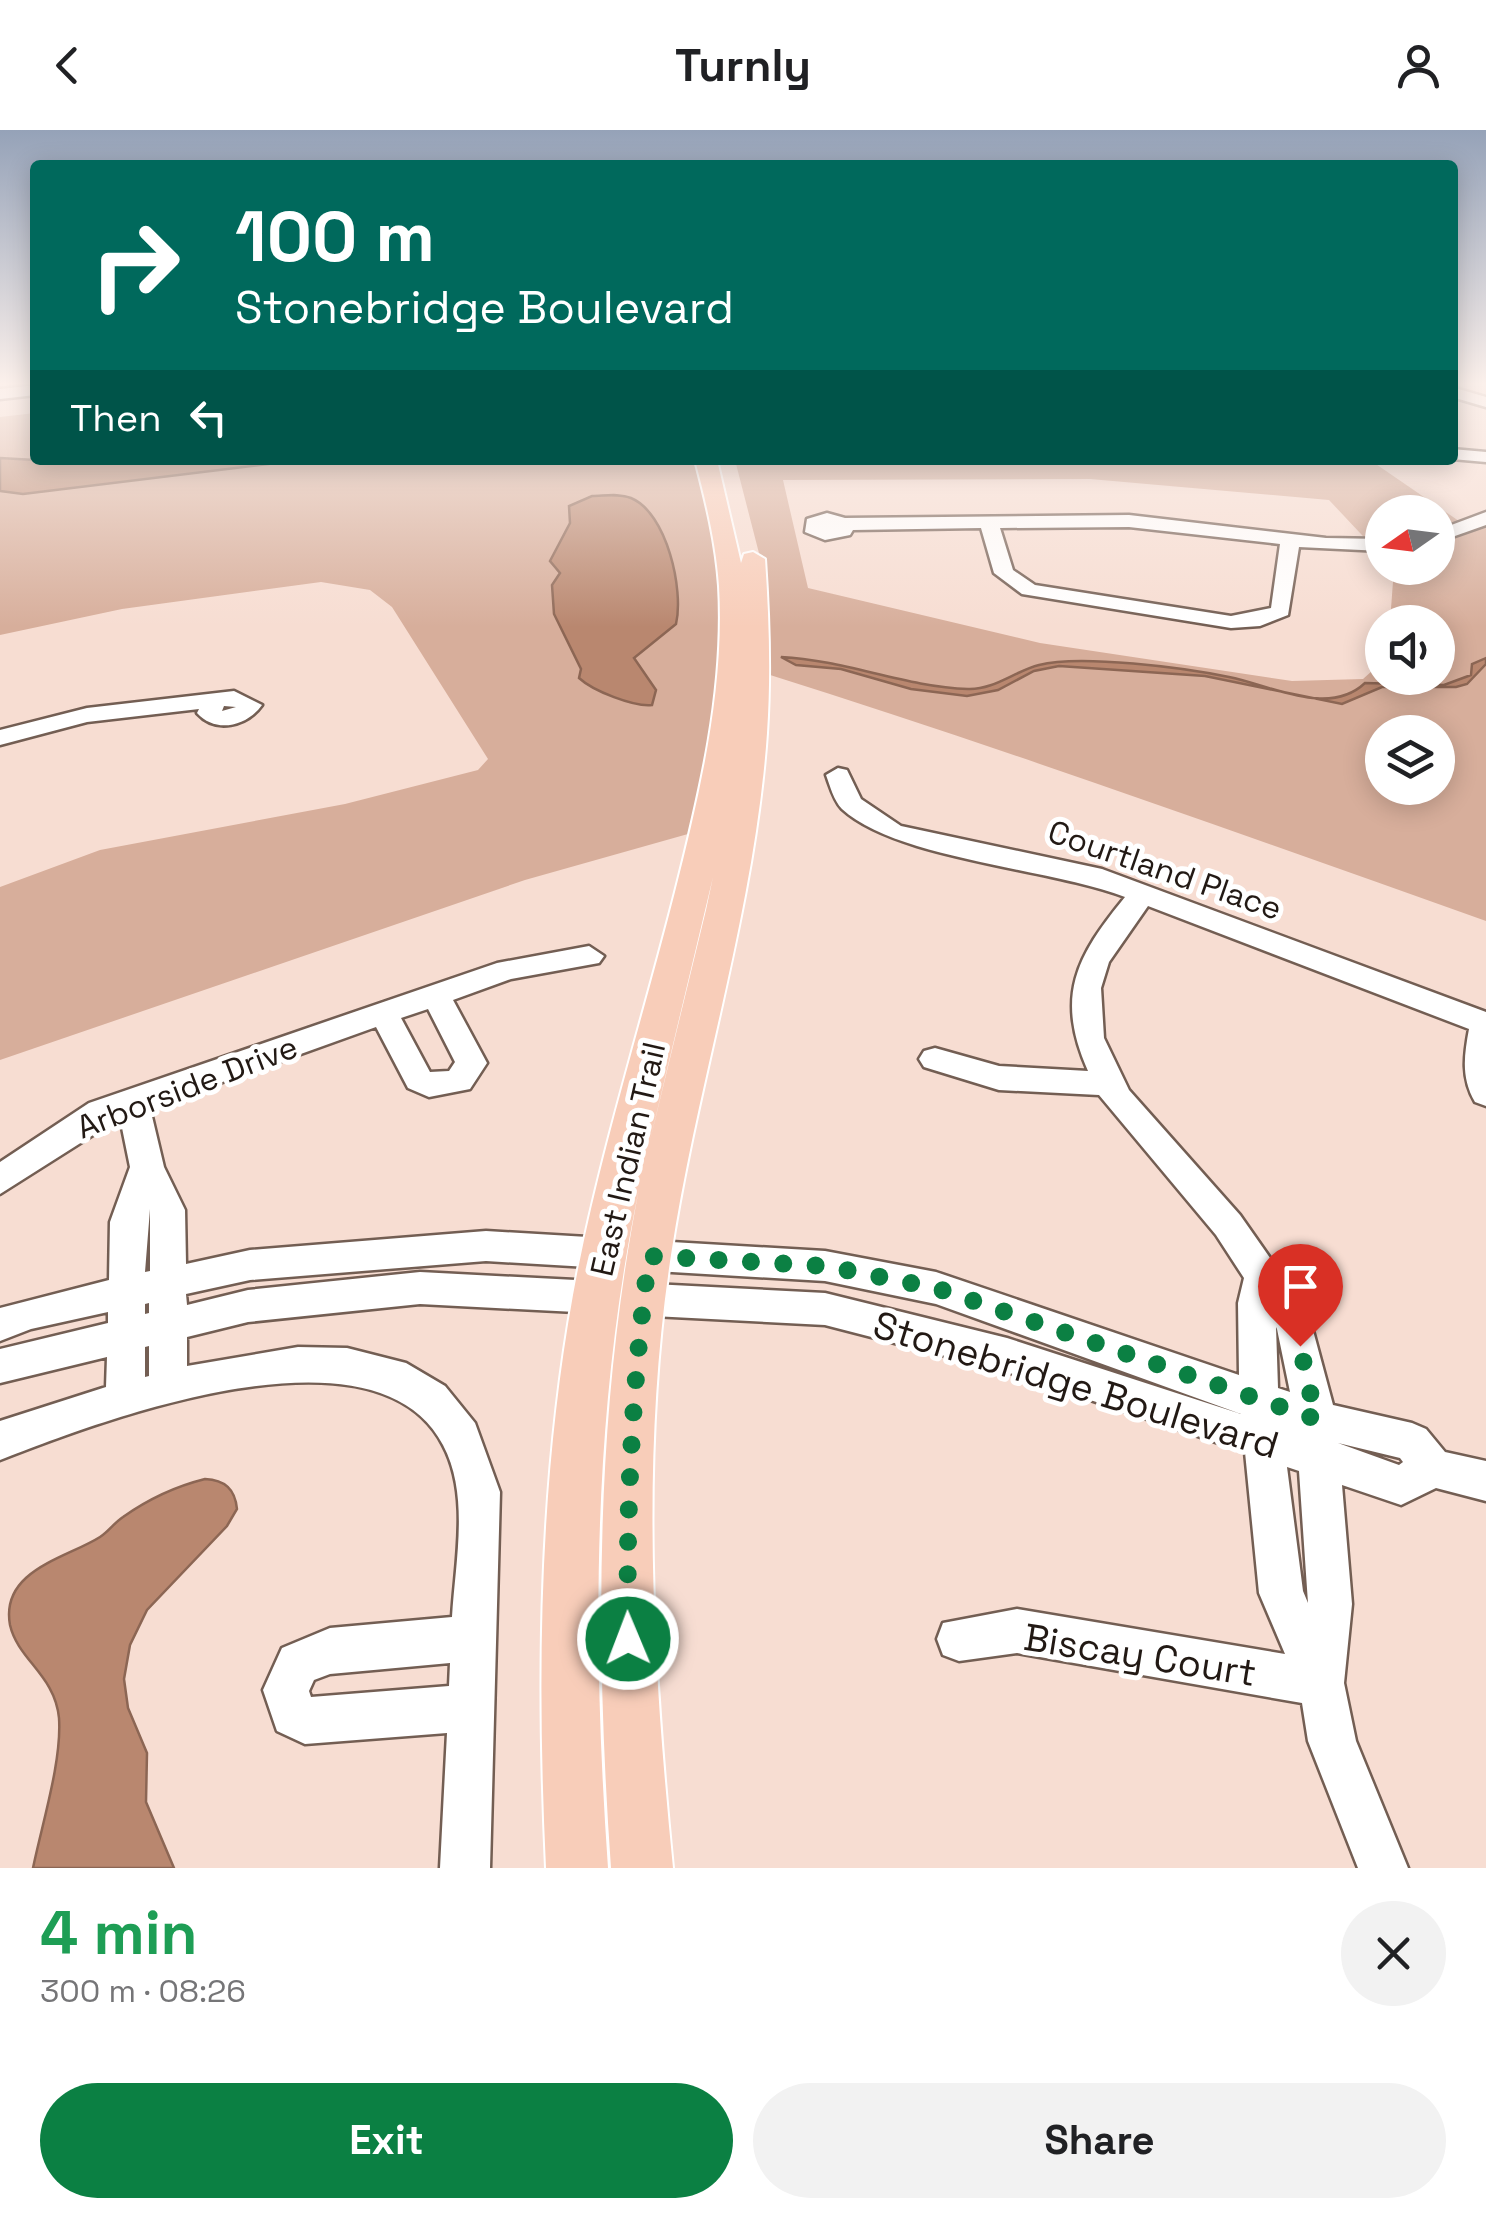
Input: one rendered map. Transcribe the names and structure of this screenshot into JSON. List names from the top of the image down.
{
  "streets": {
    "main road": ["East Indian Trail"],
    "street": [
      "Courtland Place",
      "Arborside Drive",
      "Stonebridge Boulevard",
      "Biscay Court"
    ]
  },
  "crossings": [
    ["East Indian Trail", "Stonebridge Boulevard"]
  ],
  "north": "left",
  "page": {
    "header": "Turnly",
    "turn": ["100 m", "Stonebridge Boulevard"],
    "then": "Then",
    "heading": ["4 min", "300 m · 08:26"],
    "buttons": ["Exit", "Share"]
  }
}
